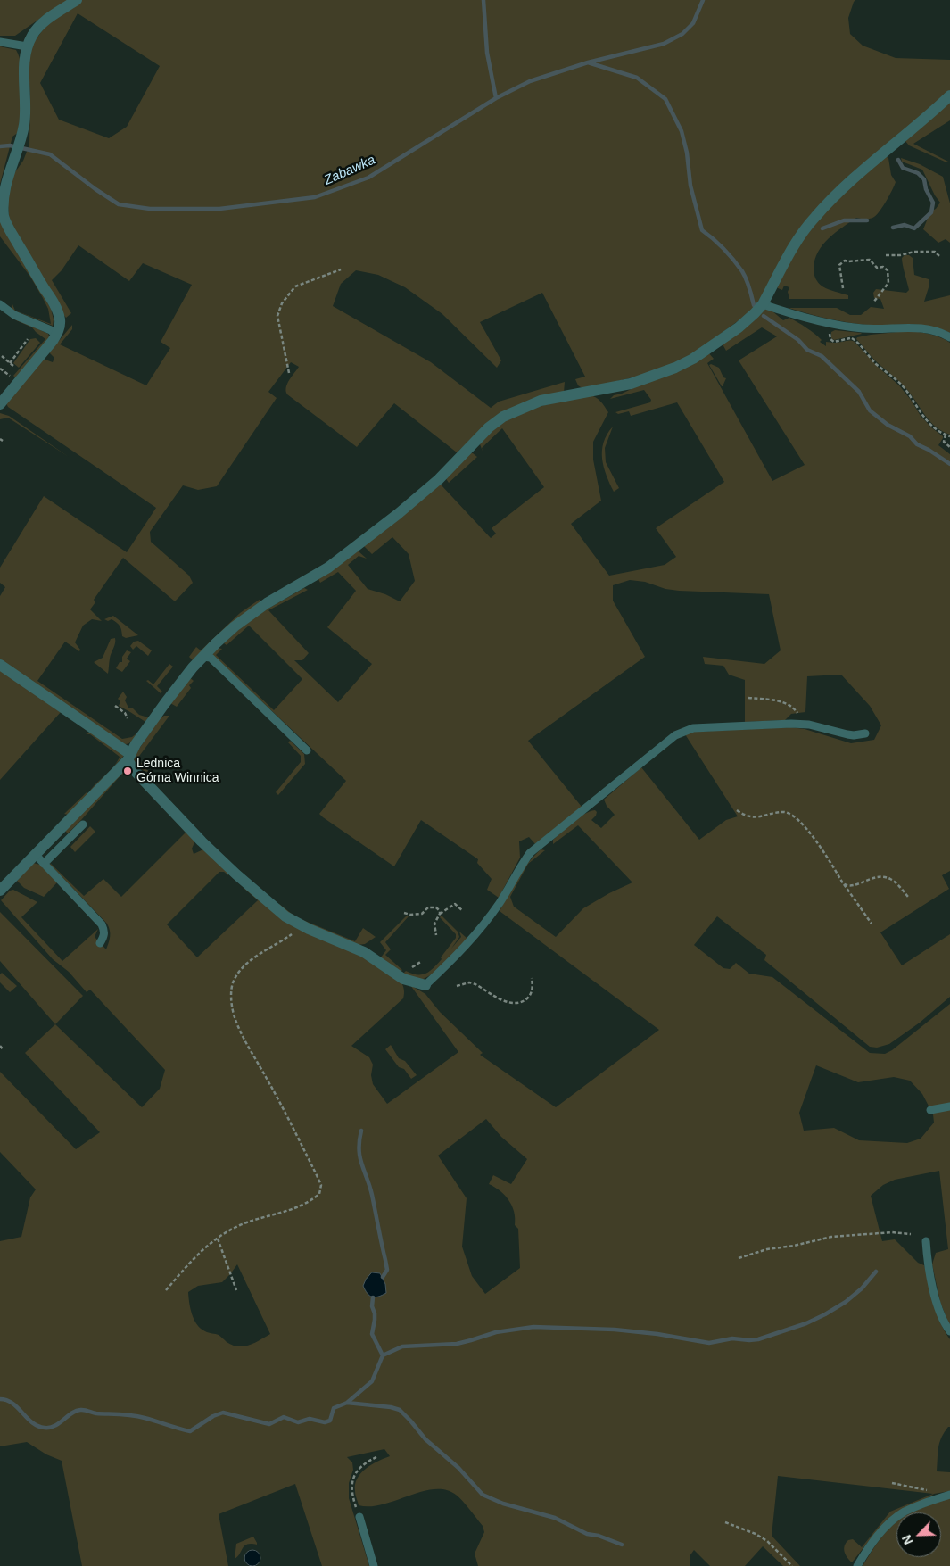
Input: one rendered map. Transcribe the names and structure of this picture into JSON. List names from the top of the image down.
{
  "water": ["Zabawka"],
  "places": ["Lednica Górna Winnica"],
  "north": "bottom left"
}
